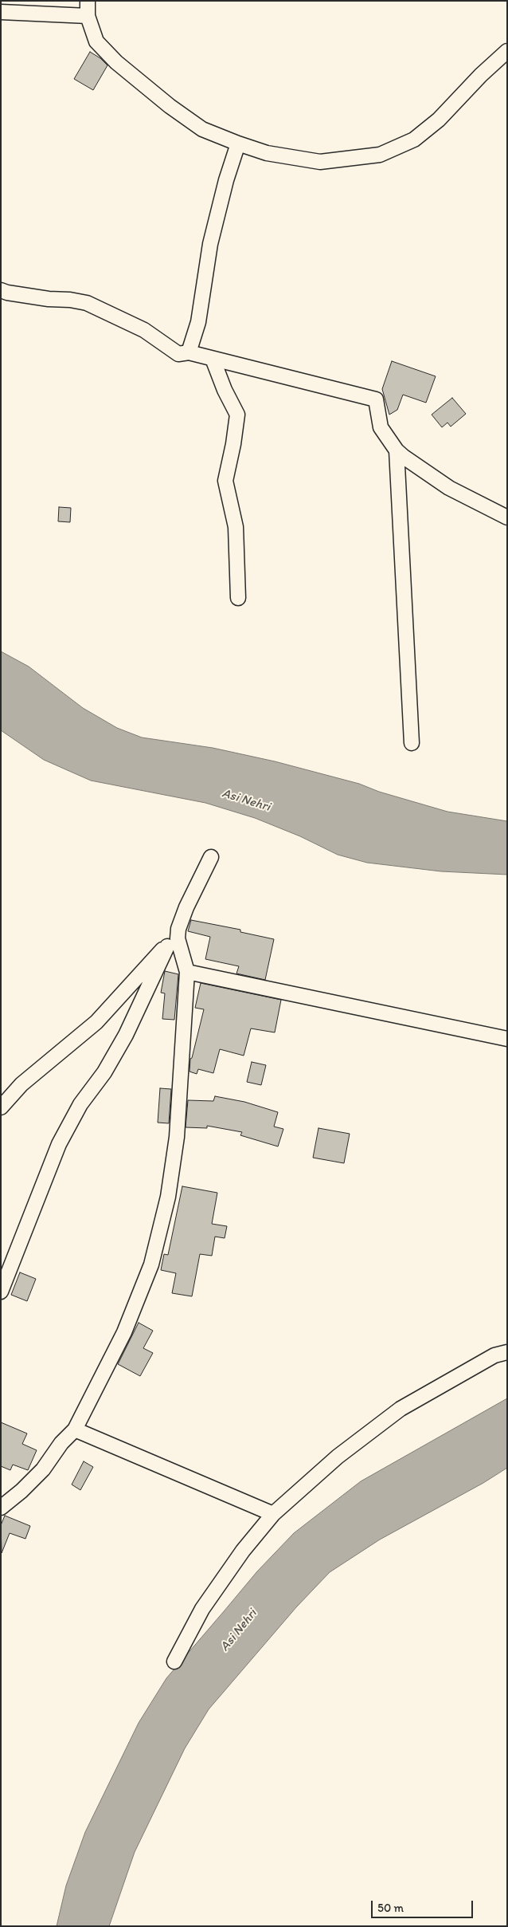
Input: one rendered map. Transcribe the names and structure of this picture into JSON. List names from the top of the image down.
{
  "water": ["Asi Nehri"],
  "scale_bar": "50 m"
}
